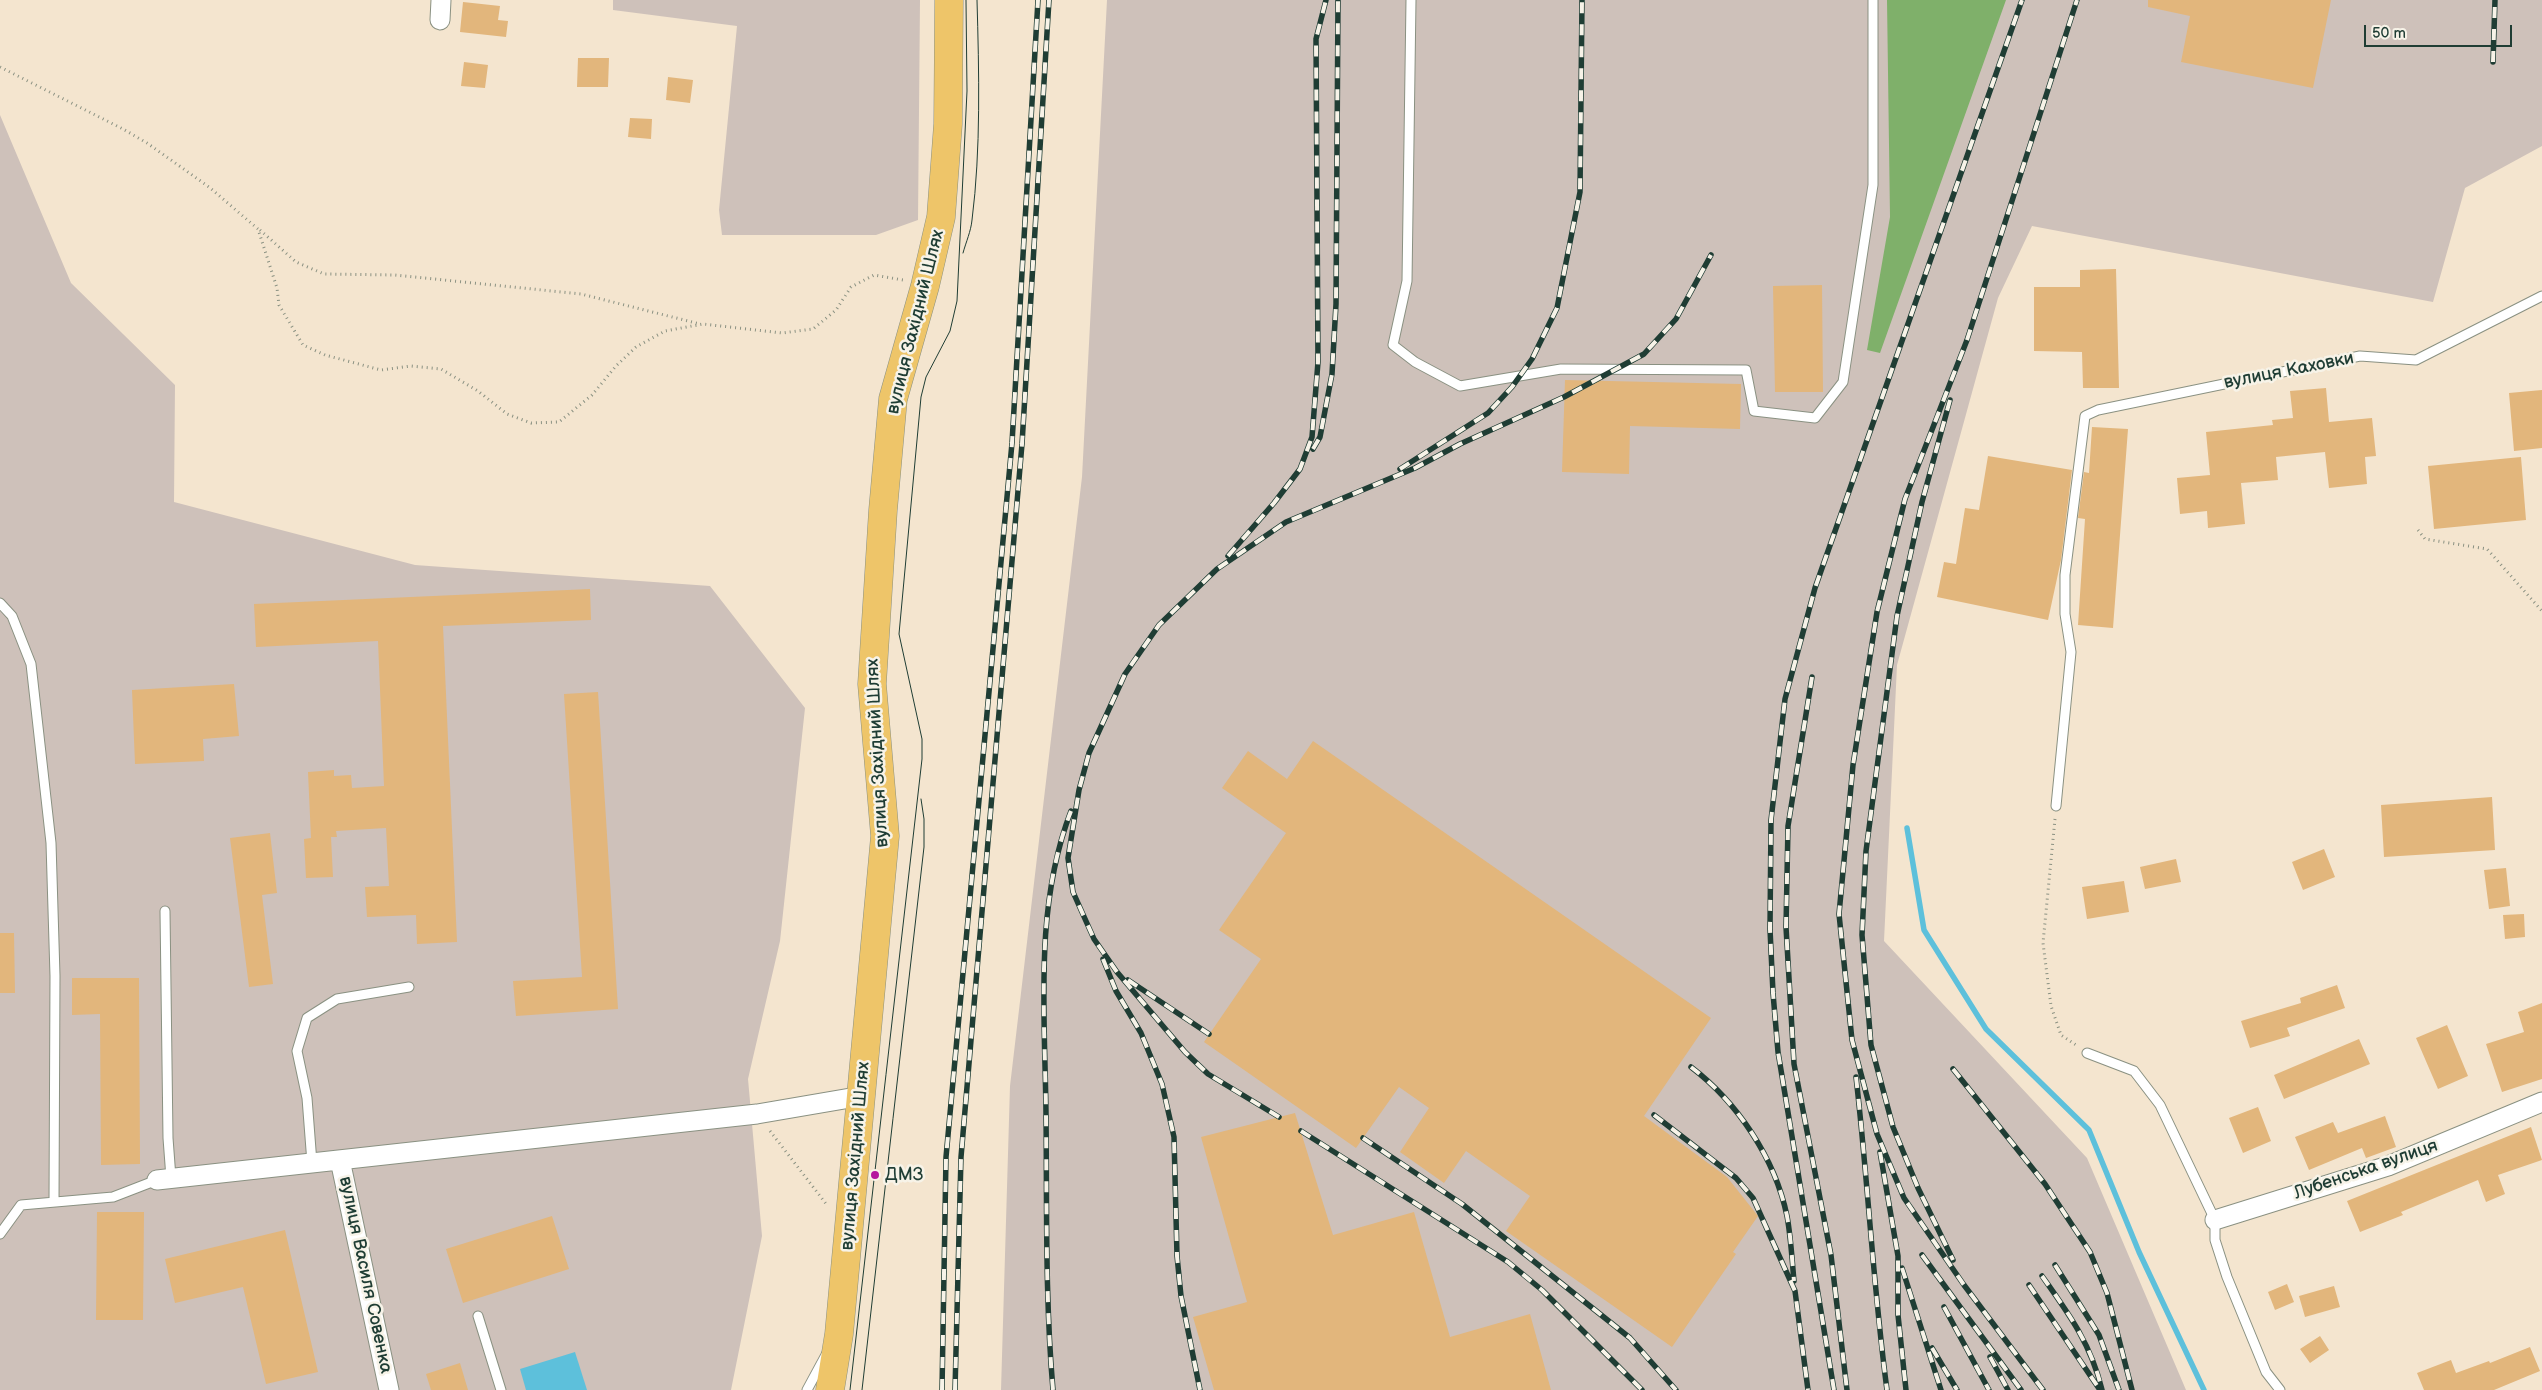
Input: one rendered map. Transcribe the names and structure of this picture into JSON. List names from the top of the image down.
{
  "streets": {
    "highway": ["вулиця Західний Шлях"],
    "street": ["Лубенська вулиця", "вулиця Василя Совенка"],
    "lane": ["вулиця Каховки"]
  },
  "places": ["ДМЗ"],
  "scale_bar": "50 m"
}
